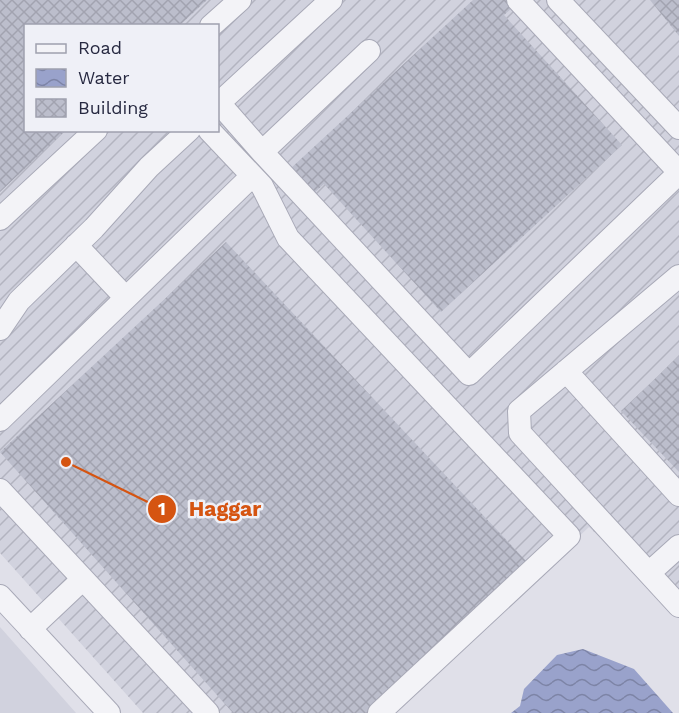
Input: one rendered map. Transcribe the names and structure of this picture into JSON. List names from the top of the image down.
{
  "places": ["Haggar"],
  "legend": ["Road", "Water", "Building"]
}
